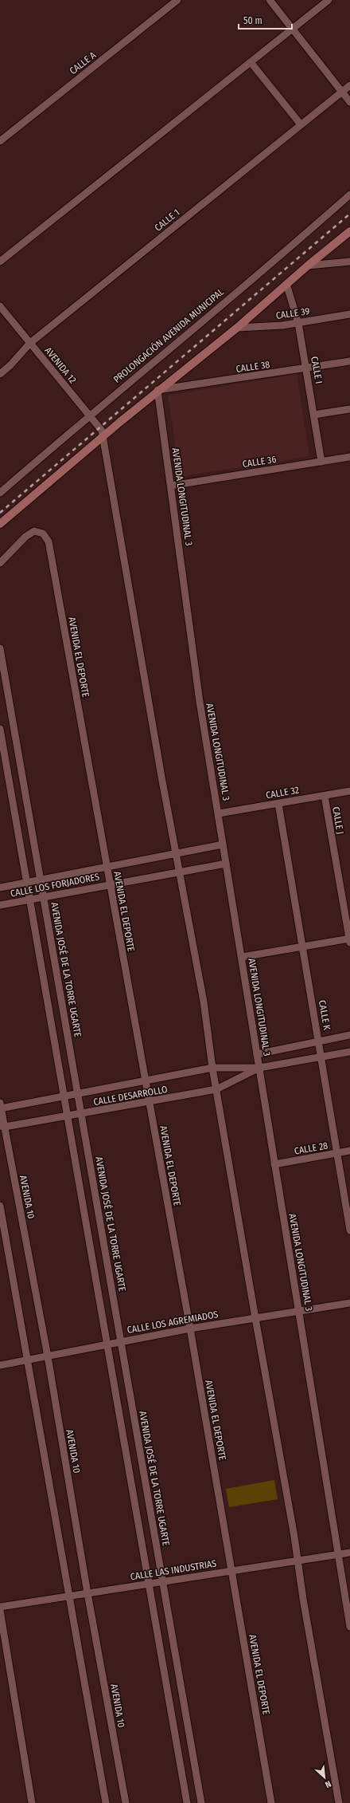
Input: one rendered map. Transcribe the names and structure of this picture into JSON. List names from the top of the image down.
{
  "streets": {
    "street": [
      "CALLE A",
      "CALLE 1",
      "CALLE 39",
      "PROLONGACIÓN AVENIDA MUNICIPAL",
      "AVENIDA 12",
      "CALLE 38",
      "CALLE I",
      "CALLE 36",
      "AVENIDA LONGITUDINAL 3",
      "AVENIDA EL DEPORTE",
      "CALLE 32",
      "CALLE J",
      "CALLE LOS FORJADORES",
      "AVENIDA JOSÉ DE LA TORRE UGARTE",
      "CALLE K",
      "CALLE DESARROLLO",
      "CALLE 28",
      "AVENIDA 10",
      "CALLE LOS AGREMIADOS",
      "CALLE LAS INDUSTRIAS"
    ]
  },
  "crossings": [
    ["CALLE 1", "AVENIDA 12"],
    ["CALLE 39", "CALLE I"],
    ["PROLONGACIÓN AVENIDA MUNICIPAL", "AVENIDA 12"],
    ["AVENIDA 12", "CALLE LOS FORJADORES"],
    ["AVENIDA 12", "CALLE DESARROLLO"],
    ["AVENIDA 12", "CALLE LOS AGREMIADOS"],
    ["AVENIDA 12", "CALLE LAS INDUSTRIAS"],
    ["CALLE 38", "CALLE I"],
    ["CALLE 38", "AVENIDA LONGITUDINAL 3"],
    ["CALLE I", "CALLE 36"],
    ["CALLE 36", "AVENIDA LONGITUDINAL 3"],
    ["AVENIDA LONGITUDINAL 3", "CALLE 32"],
    ["AVENIDA LONGITUDINAL 3", "CALLE LOS FORJADORES"],
    ["AVENIDA LONGITUDINAL 3", "CALLE DESARROLLO"],
    ["AVENIDA LONGITUDINAL 3", "CALLE 28"],
    ["AVENIDA LONGITUDINAL 3", "CALLE LOS AGREMIADOS"],
    ["AVENIDA LONGITUDINAL 3", "CALLE LAS INDUSTRIAS"],
    ["AVENIDA EL DEPORTE", "CALLE LOS FORJADORES"],
    ["AVENIDA EL DEPORTE", "CALLE DESARROLLO"],
    ["AVENIDA EL DEPORTE", "CALLE LOS AGREMIADOS"],
    ["AVENIDA EL DEPORTE", "CALLE LAS INDUSTRIAS"],
    ["CALLE 32", "CALLE J"],
    ["CALLE 32", "CALLE K"],
    ["CALLE LOS FORJADORES", "AVENIDA JOSÉ DE LA TORRE UGARTE"],
    ["AVENIDA JOSÉ DE LA TORRE UGARTE", "CALLE DESARROLLO"],
    ["AVENIDA JOSÉ DE LA TORRE UGARTE", "CALLE LOS AGREMIADOS"],
    ["AVENIDA JOSÉ DE LA TORRE UGARTE", "CALLE LAS INDUSTRIAS"],
    ["CALLE K", "CALLE DESARROLLO"],
    ["CALLE K", "CALLE 28"],
    ["CALLE DESARROLLO", "AVENIDA 10"],
    ["AVENIDA 10", "CALLE LOS AGREMIADOS"],
    ["AVENIDA 10", "CALLE LAS INDUSTRIAS"]
  ],
  "scale_bar": "50 m",
  "north": "bottom right"
}
